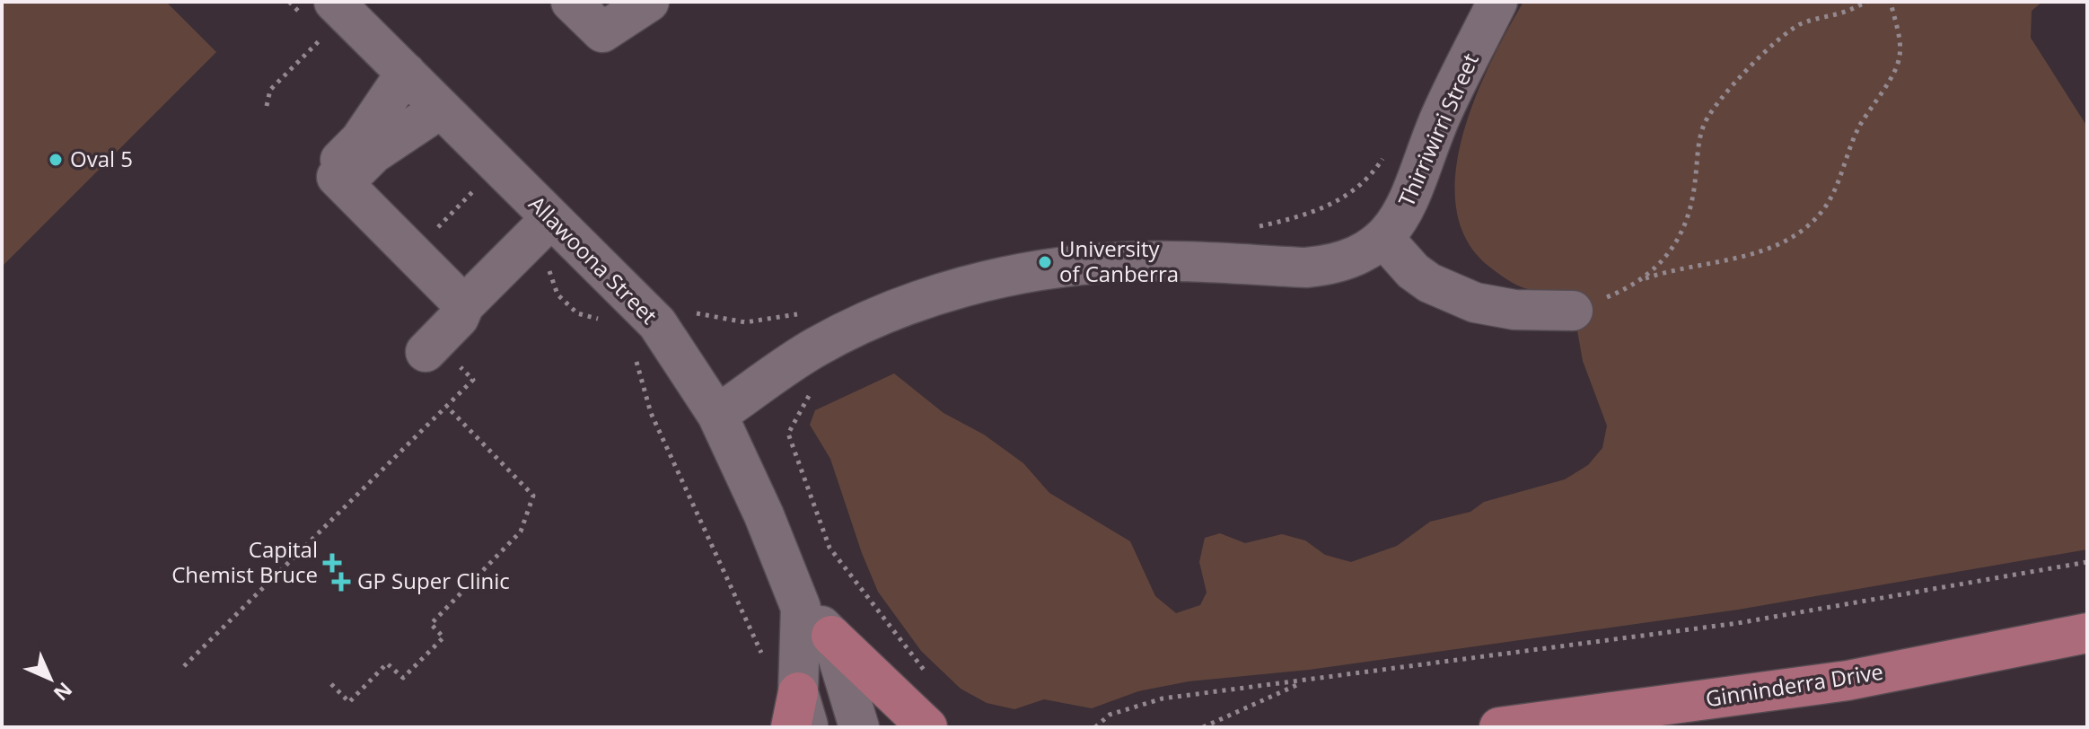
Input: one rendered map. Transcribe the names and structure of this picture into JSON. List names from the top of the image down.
{
  "streets": {
    "main road": ["Ginninderra Drive"],
    "street": ["Thirriwirri Street", "Allawoona Street"]
  },
  "crossings": [
    ["Thirriwirri Street", "Allawoona Street"]
  ],
  "places": {
    "other": ["Oval 5", "University of Canberra"],
    "health": ["Capital Chemist Bruce", "GP Super Clinic"]
  },
  "north": "bottom right"
}
